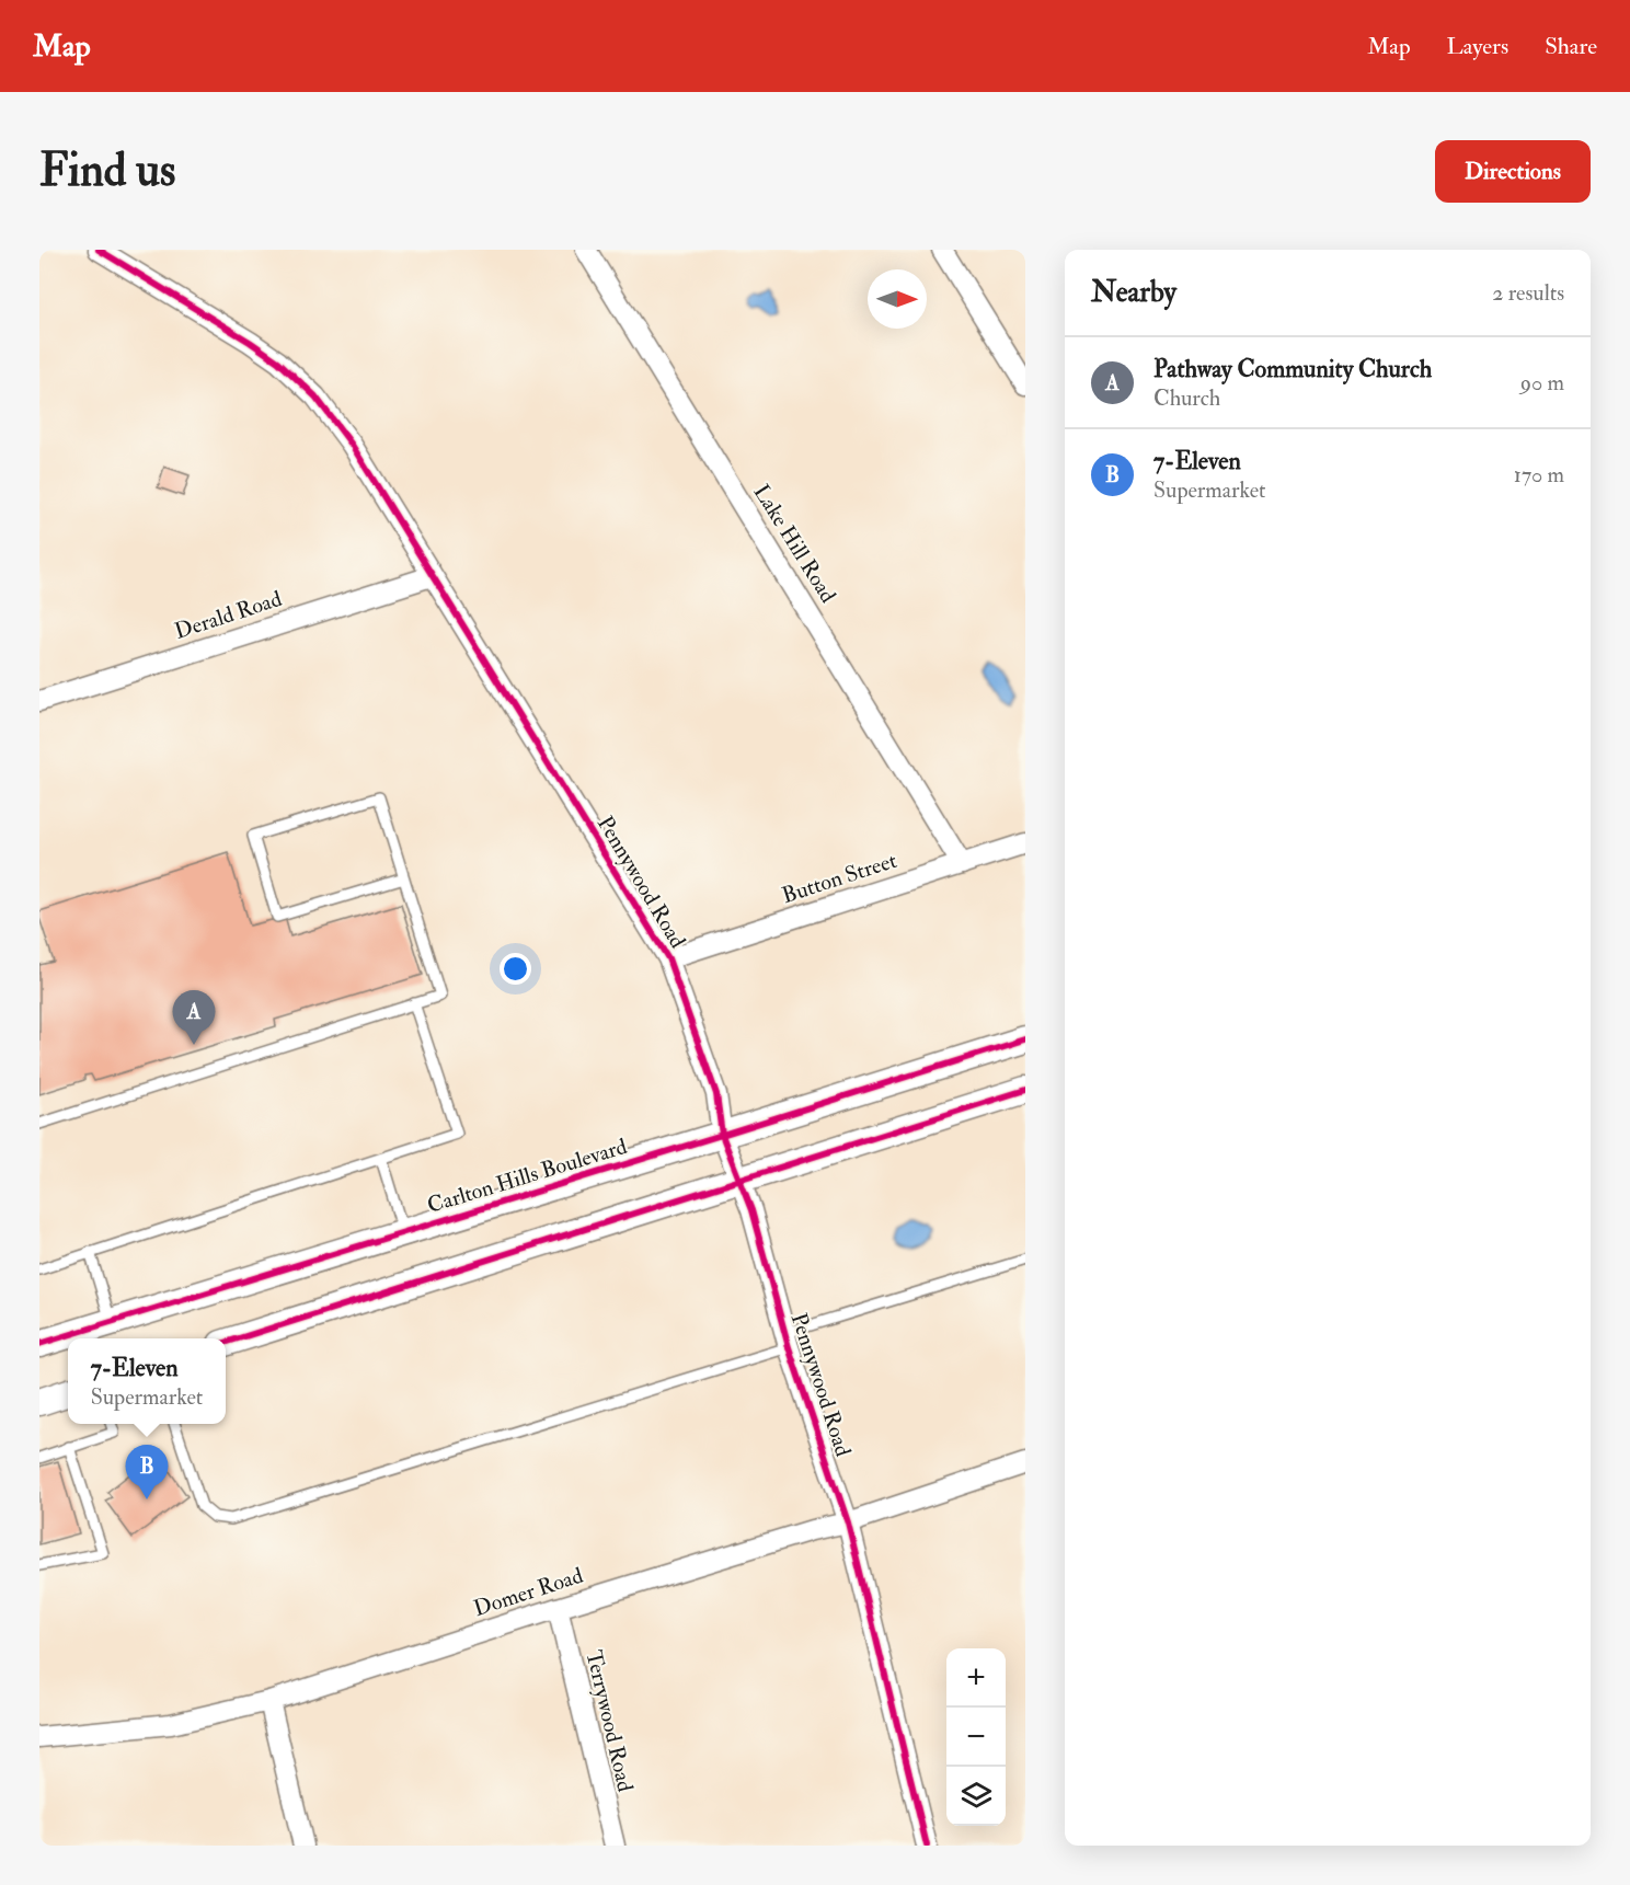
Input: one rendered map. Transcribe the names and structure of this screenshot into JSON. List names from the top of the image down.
{
  "streets": {
    "street": [
      "Lake Hill Road",
      "Derald Road",
      "Button Street",
      "Pennywood Road",
      "Carlton Hills Boulevard",
      "Domer Road",
      "Terrywood Road"
    ]
  },
  "crossings": [
    ["Lake Hill Road", "Button Street"],
    ["Derald Road", "Pennywood Road"],
    ["Button Street", "Pennywood Road"],
    ["Pennywood Road", "Carlton Hills Boulevard"],
    ["Pennywood Road", "Domer Road"],
    ["Domer Road", "Terrywood Road"]
  ],
  "north": "right",
  "page": {
    "header": "Map",
    "nav": ["Map", "Layers", "Share"],
    "buttons": "Directions",
    "title": "Find us",
    "heading": ["Nearby", "2 results"],
    "list": [
      {
        "mark": "A",
        "name": "Pathway Community Church",
        "note": "Church",
        "value": "90 m"
      },
      {
        "mark": "B",
        "name": "7-Eleven",
        "note": "Supermarket",
        "value": "170 m"
      }
    ],
    "pins": ["A", "B"],
    "popup": ["7-Eleven", "Supermarket"],
    "map_buttons": ["+", "−"]
  }
}
